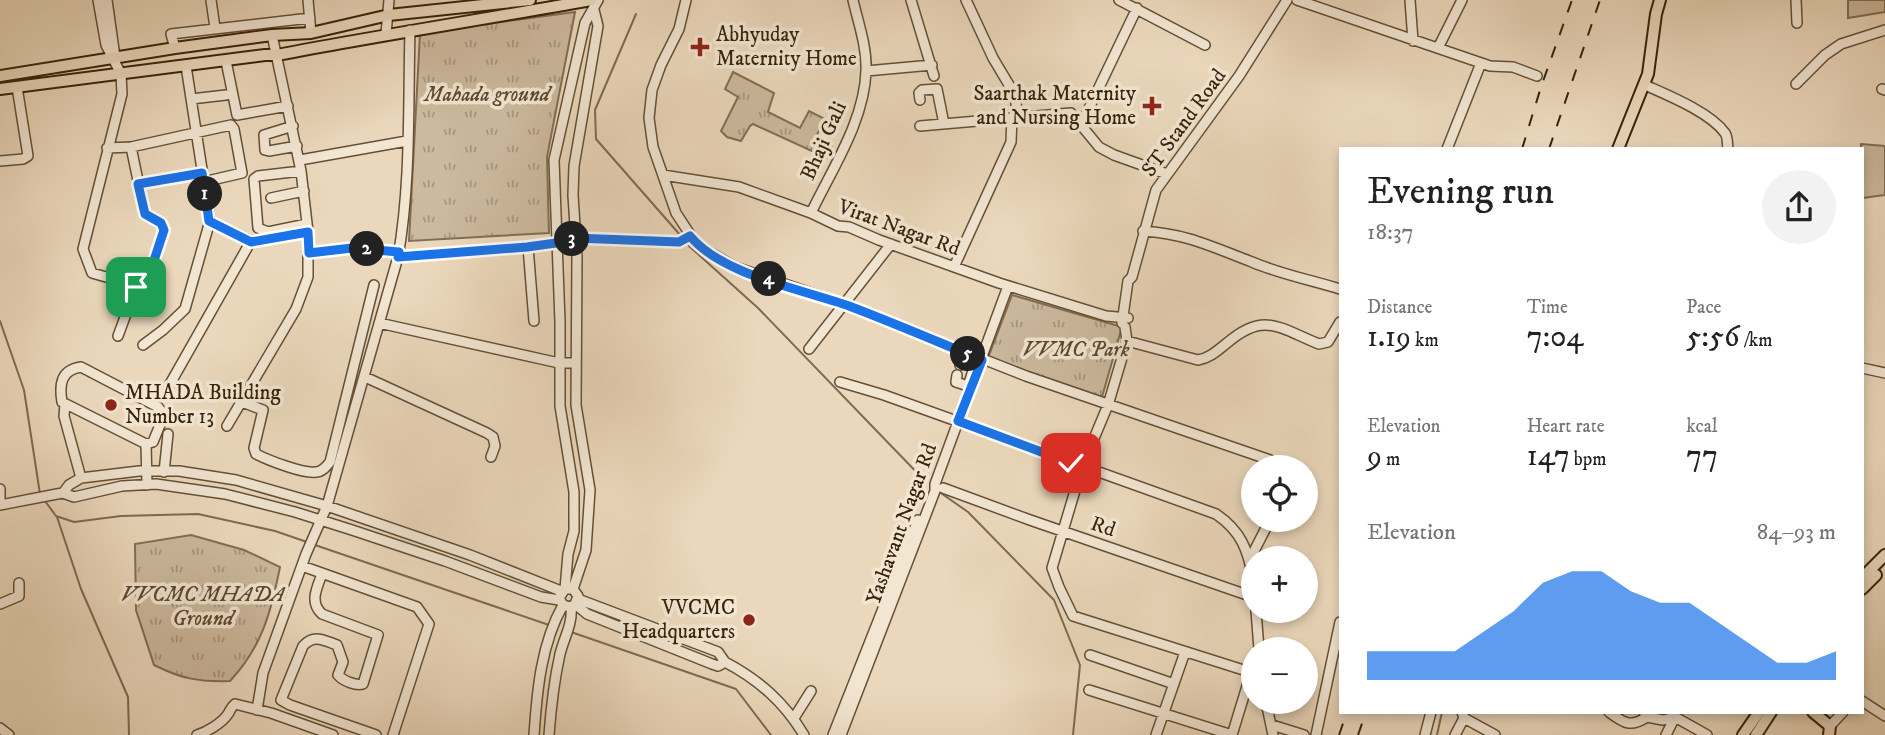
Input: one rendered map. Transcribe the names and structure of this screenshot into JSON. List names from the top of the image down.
{
  "streets": {
    "street": [
      "ST Stand Road",
      "Bhaji Gali",
      "Virat Nagar Rd",
      "Yashavant Nagar Rd",
      "Rd"
    ]
  },
  "crossings": [
    ["ST Stand Road", "Virat Nagar Rd"],
    ["Bhaji Gali", "Virat Nagar Rd"],
    ["Virat Nagar Rd", "Yashavant Nagar Rd"],
    ["Yashavant Nagar Rd", "Rd"]
  ],
  "parks": ["Mahada ground", "VVMC Park", "VVCMC MHADA Ground"],
  "places": {
    "health": ["Abhyuday Maternity Home", "Saarthak Maternity and Nursing Home"],
    "other": ["MHADA Building Number 13", "VVCMC Headquarters"]
  },
  "page": {
    "heading": ["Evening run", "18:37"],
    "pins": [
      "1",
      "3",
      "2",
      "4",
      "5"
    ],
    "stats": [
      ["Distance", "1.19 km"],
      ["Time", "7:04"],
      ["Pace", "5:56 /km"],
      ["Elevation", "9 m"],
      ["Heart rate", "147 bpm"],
      ["kcal", "77"]
    ],
    "map_buttons": ["+", "−"],
    "chart": ["Elevation", "84–93 m"]
  }
}
